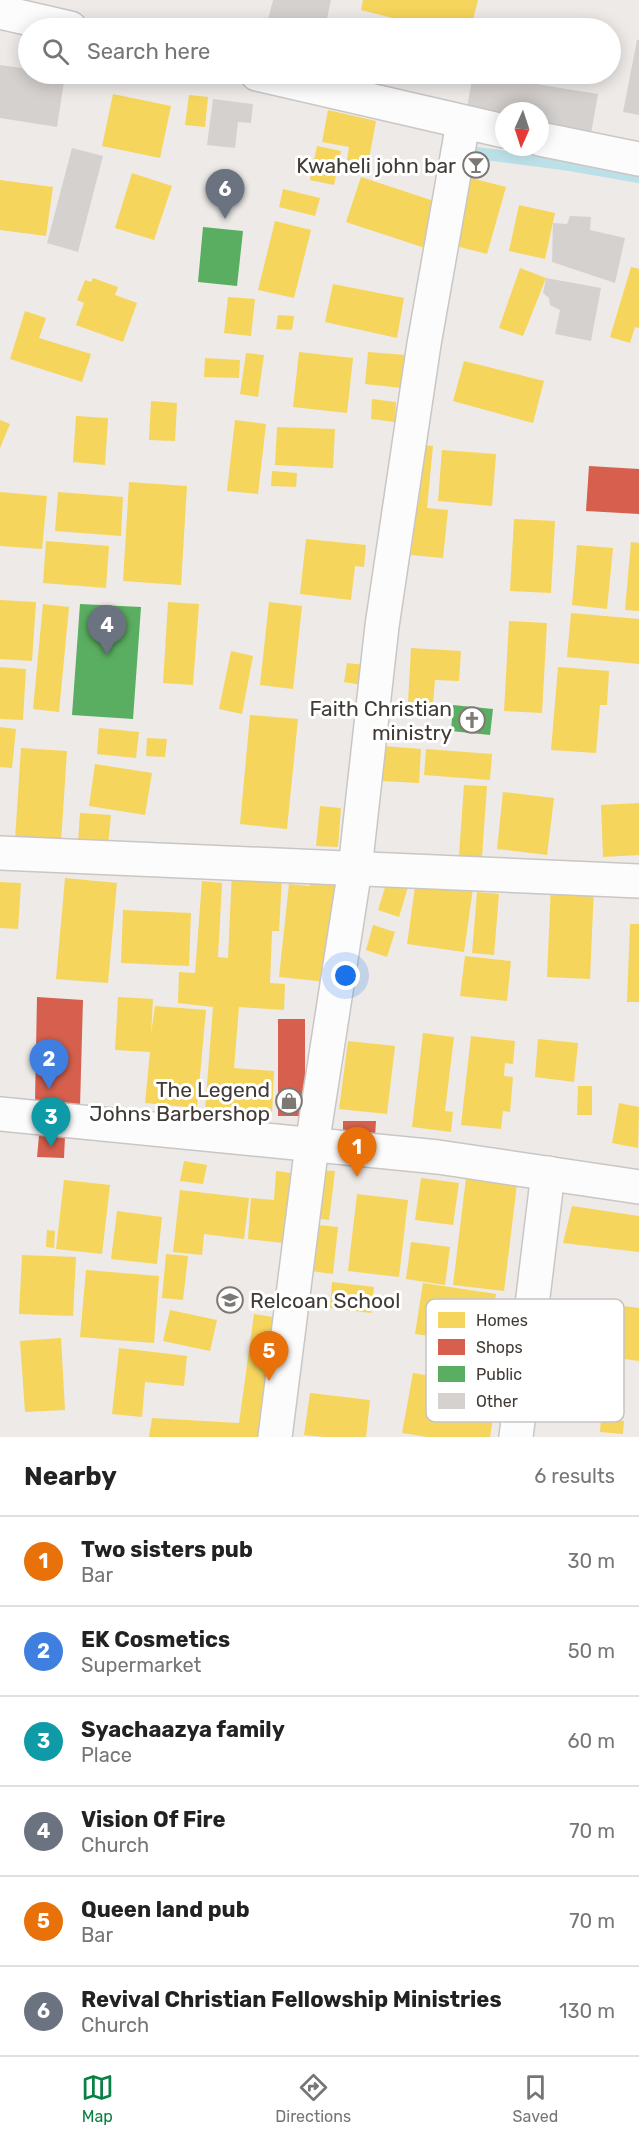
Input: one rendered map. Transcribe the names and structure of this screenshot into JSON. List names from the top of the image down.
{
  "places": {
    "bar": ["Kwaheli john bar"],
    "church": ["Faith Christian ministry"],
    "shop": ["The Legend Johns Barbershop"],
    "school or university": ["Relcoan School"]
  },
  "legend": [
    "Homes",
    "Shops",
    "Public",
    "Other"
  ],
  "north": "bottom",
  "page": {
    "search": "Search here",
    "pins": [
      "6",
      "4",
      "2",
      "3",
      "1",
      "5"
    ],
    "heading": ["Nearby", "6 results"],
    "list": [
      {
        "mark": "1",
        "name": "Two sisters pub",
        "note": "Bar",
        "value": "30 m"
      },
      {
        "mark": "2",
        "name": "EK Cosmetics",
        "note": "Supermarket",
        "value": "50 m"
      },
      {
        "mark": "3",
        "name": "Syachaazya family",
        "note": "Place",
        "value": "60 m"
      },
      {
        "mark": "4",
        "name": "Vision Of Fire",
        "note": "Church",
        "value": "70 m"
      },
      {
        "mark": "5",
        "name": "Queen land pub",
        "note": "Bar",
        "value": "70 m"
      },
      {
        "mark": "6",
        "name": "Revival Christian Fellowship Ministries",
        "note": "Church",
        "value": "130 m"
      }
    ],
    "nav": ["Map", "Directions", "Saved"]
  }
}
